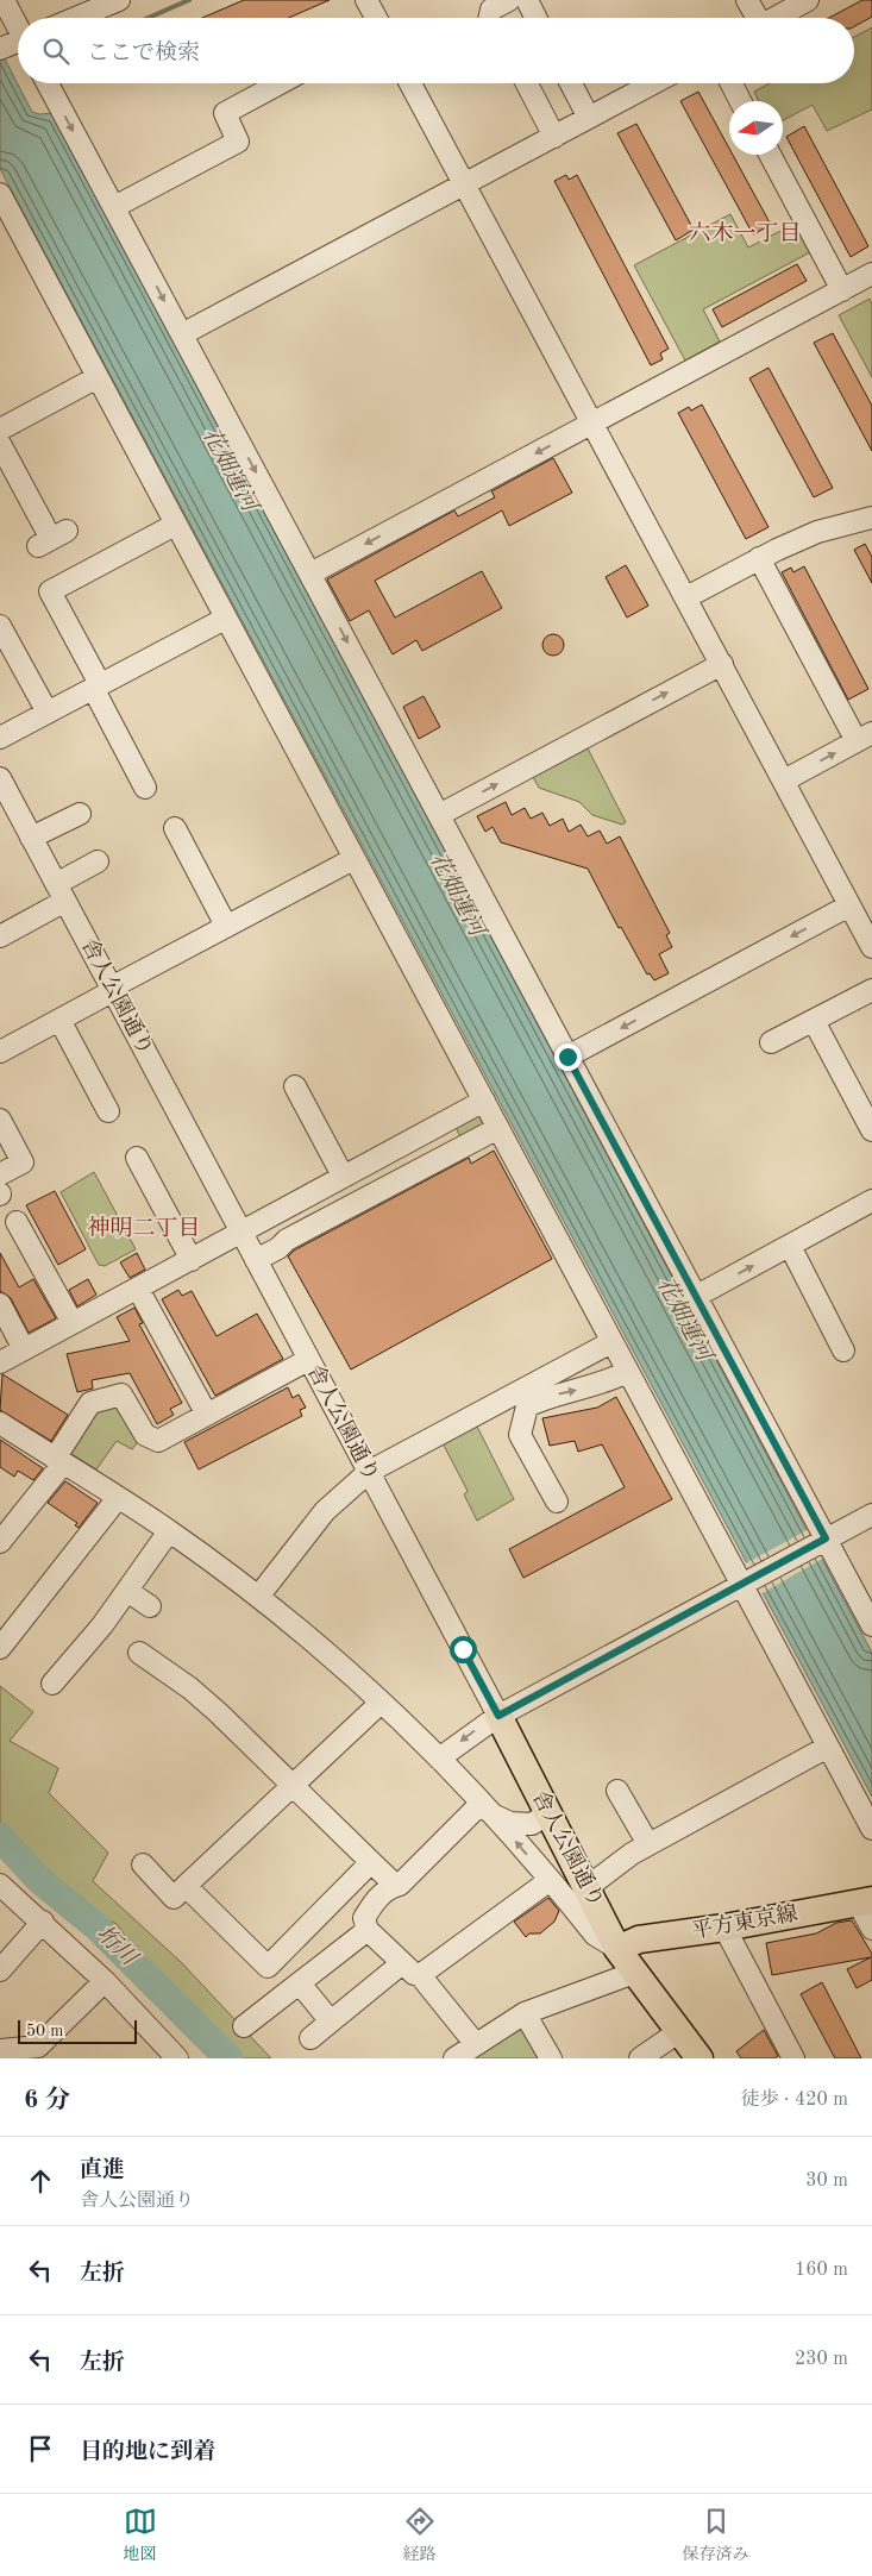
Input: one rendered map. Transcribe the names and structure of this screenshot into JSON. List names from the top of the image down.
{
  "streets": {
    "main road": ["舎人公園通り", "平方東京線"]
  },
  "crossings": [
    ["舎人公園通り", "平方東京線"]
  ],
  "districts": ["六木一丁目", "神明二丁目"],
  "water": ["花畑運河", "垳川"],
  "scale_bar": "50 m",
  "north": "left",
  "page": {
    "search": "ここで検索",
    "scale": "50 m",
    "heading": ["6 分", "徒歩 · 420 m"],
    "list": [
      ["直進", "舎人公園通り", "30 m"],
      ["左折", "160 m"],
      ["左折", "230 m"],
      "目的地に到着"
    ],
    "nav": ["地図", "経路", "保存済み"]
  }
}
